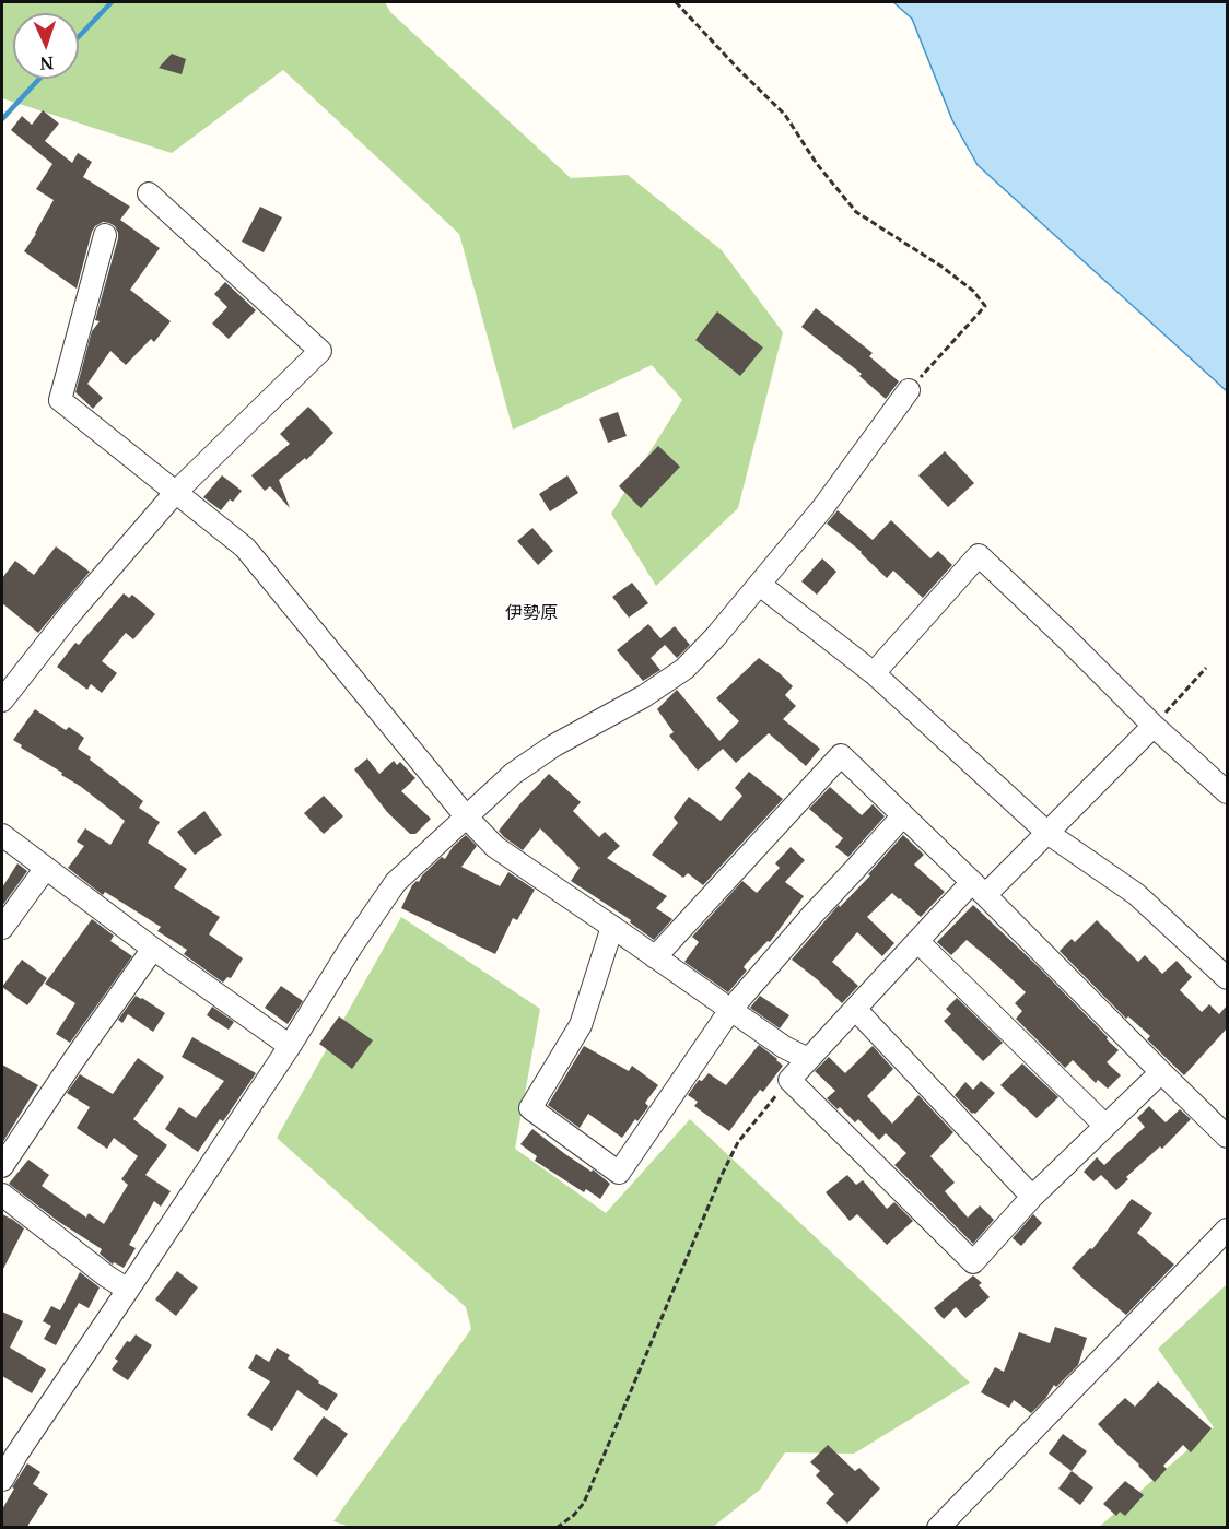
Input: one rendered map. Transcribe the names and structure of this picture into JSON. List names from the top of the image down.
{
  "districts": ["伊勢原"],
  "north": "bottom"
}
